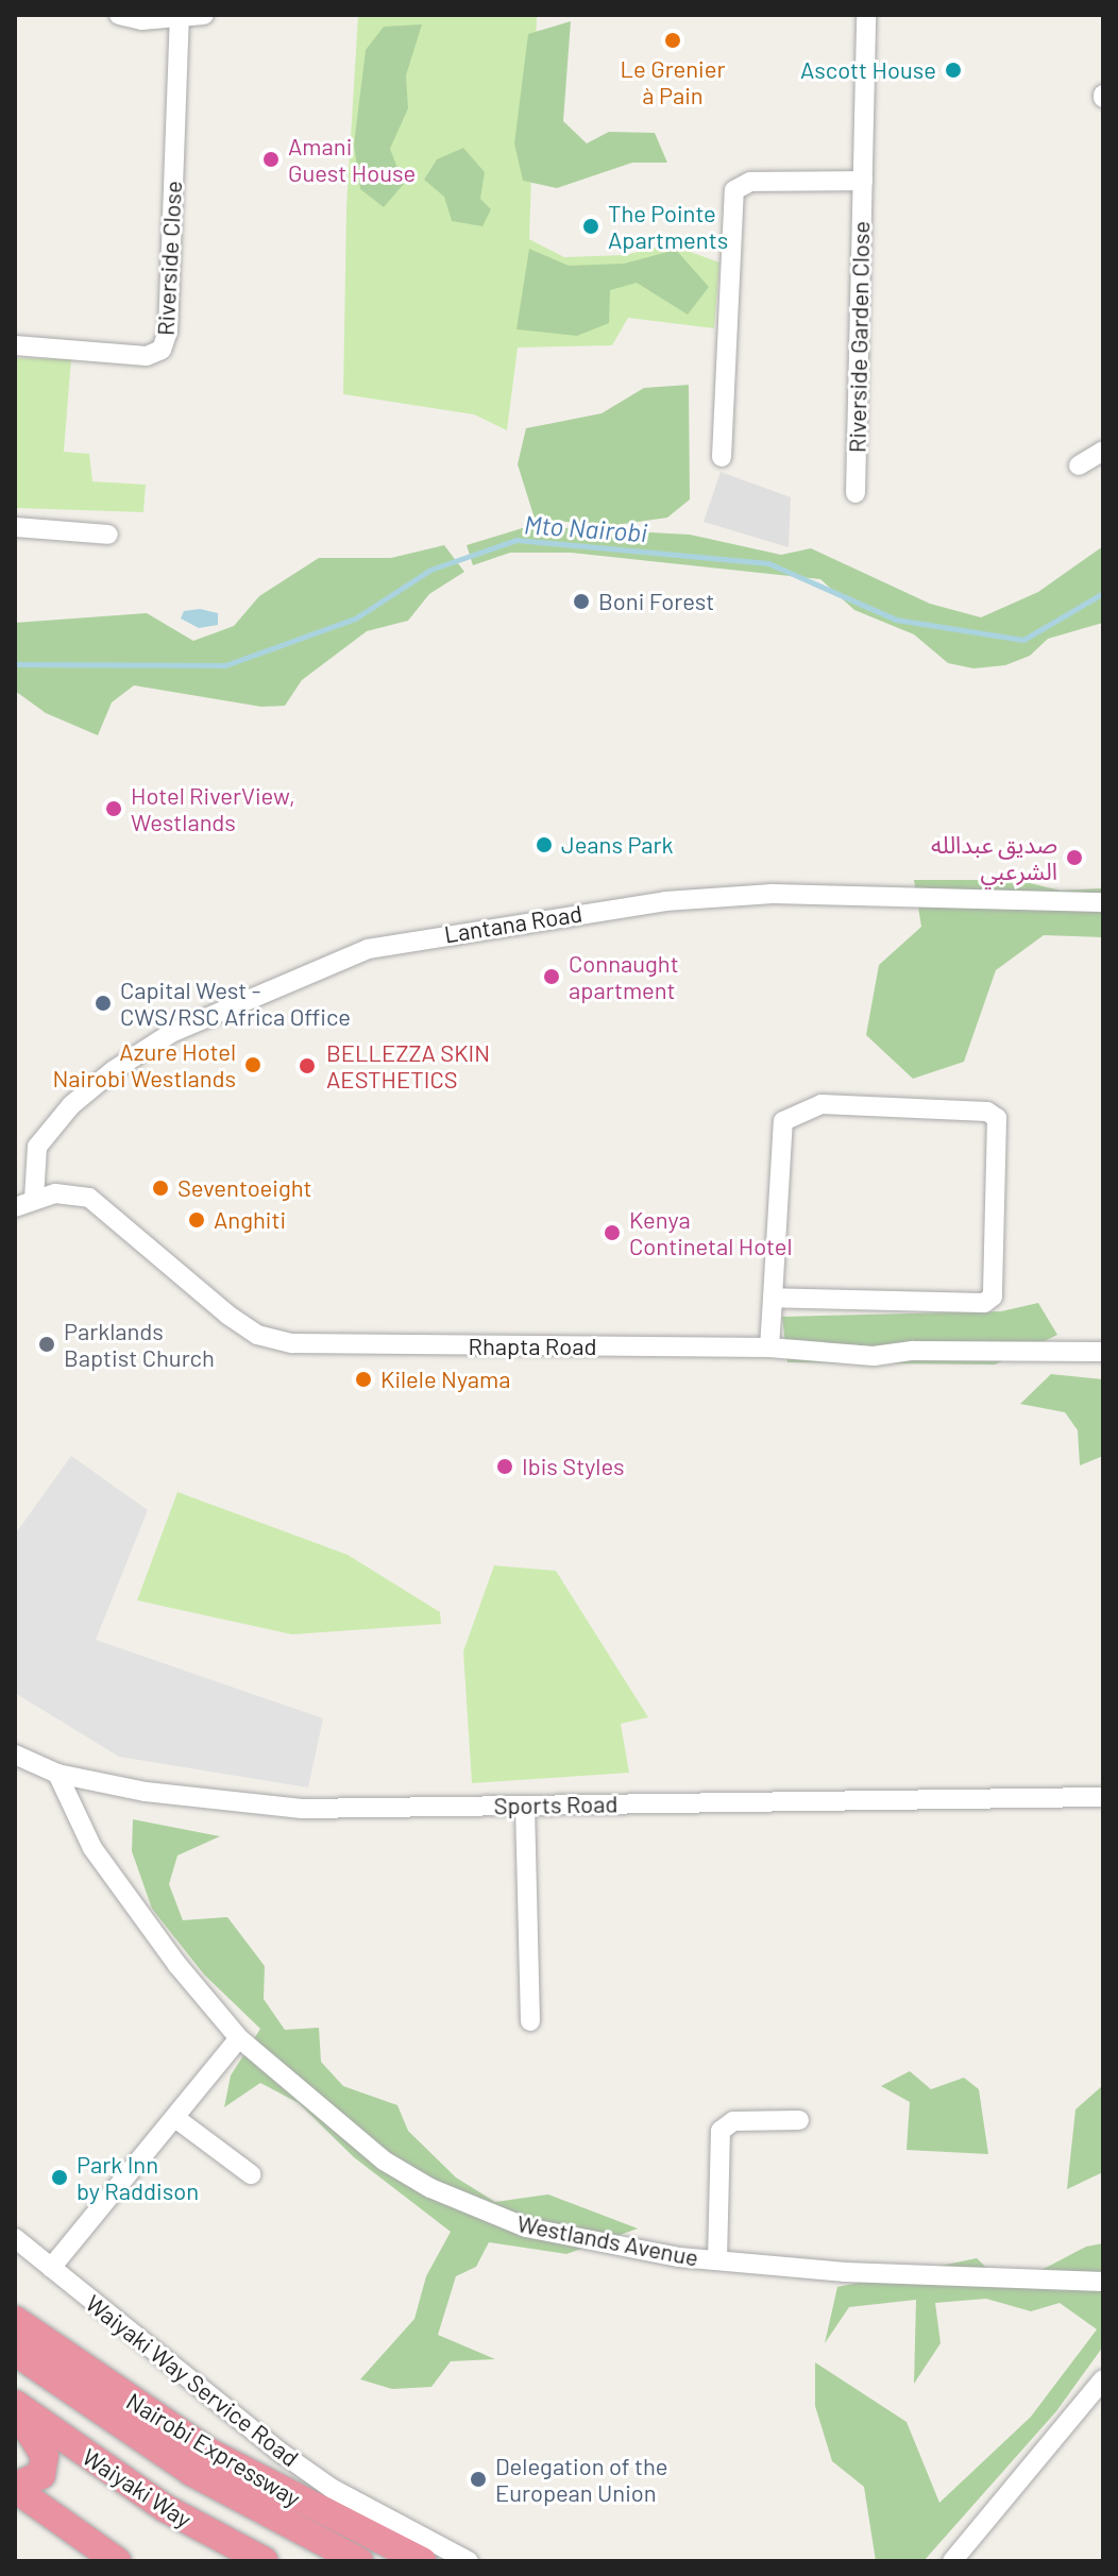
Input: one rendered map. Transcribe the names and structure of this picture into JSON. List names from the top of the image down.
{
  "streets": {
    "highway": ["Nairobi Expressway", "Waiyaki Way"],
    "street": [
      "Riverside Close",
      "Riverside Garden Close",
      "Lantana Road",
      "Rhapta Road",
      "Sports Road",
      "Westlands Avenue",
      "Waiyaki Way Service Road"
    ]
  },
  "crossings": [
    ["Lantana Road", "Rhapta Road"],
    ["Sports Road", "Westlands Avenue"]
  ],
  "water": ["Mto Nairobi"],
  "places": [
    "Le Grenier à Pain",
    "Ascott House",
    "Amani Guest House",
    "The Pointe Apartments",
    "Boni Forest",
    "Hotel RiverView, Westlands",
    "Jeans Park",
    "صديق عبدالله الشرعبي",
    "Connaught apartment",
    "Capital West - CWS/RSC Africa Office",
    "Azure Hotel Nairobi Westlands",
    "BELLEZZA SKIN AESTHETICS",
    "Seventoeight",
    "Anghiti",
    "Kenya Continetal Hotel",
    "Parklands Baptist Church",
    "Kilele Nyama",
    "Ibis Styles",
    "Park Inn by Raddison",
    "Delegation of the European Union"
  ]
}
